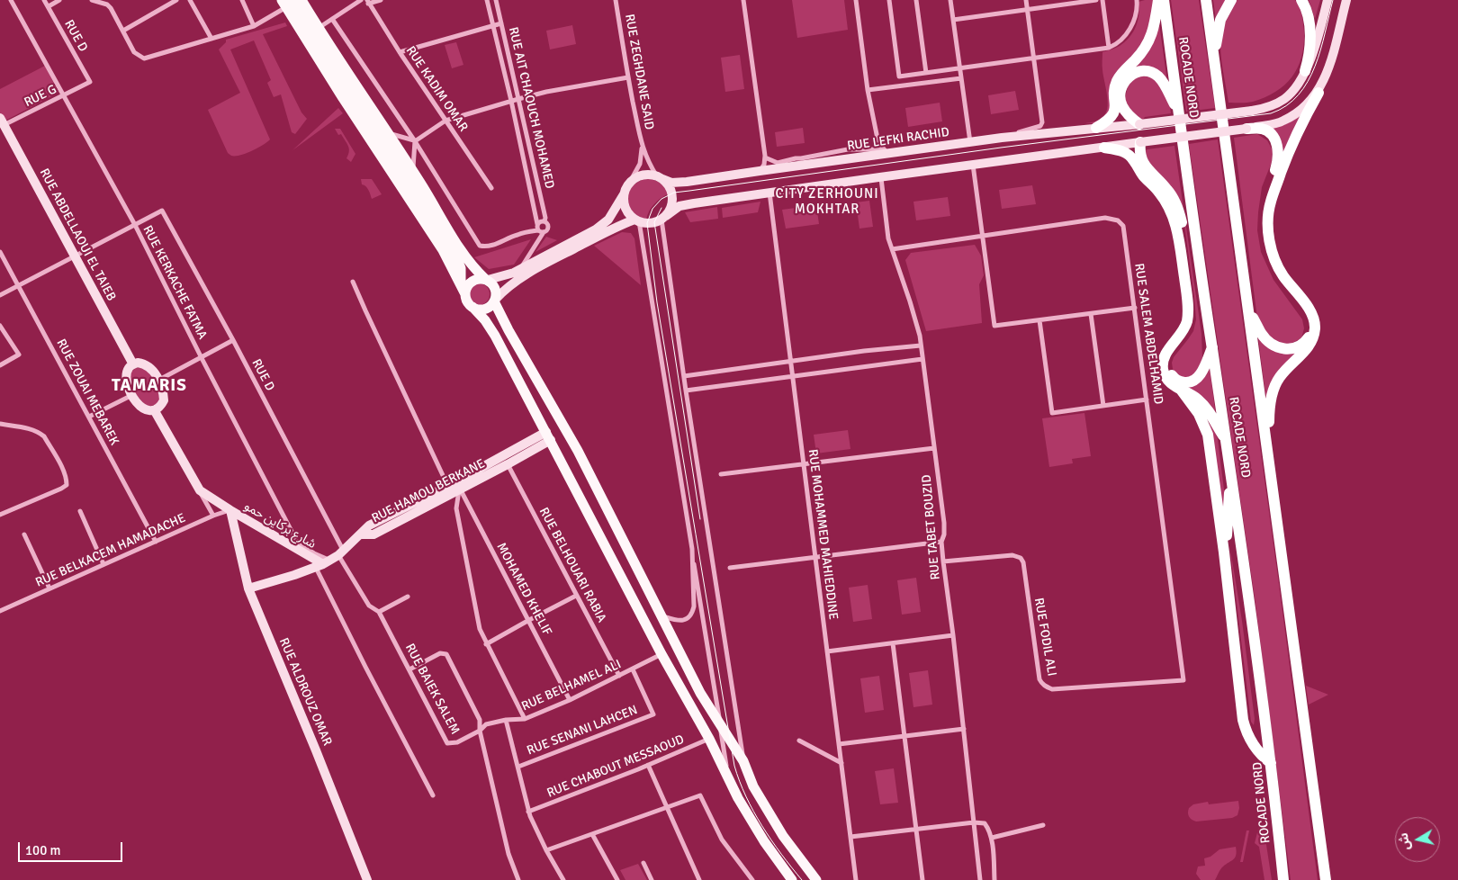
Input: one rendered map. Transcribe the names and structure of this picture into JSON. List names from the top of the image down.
{
  "streets": {
    "highway": ["ROCADE NORD"],
    "main road": [
      "RUE LEFKI RACHID",
      "RUE ABDELLAOUI EL TAIEB",
      "RUE HAMOU BERKANE",
      "شارع بركاين حمو",
      "RUE ALDROUZ OMAR"
    ],
    "street": [
      "RUE D",
      "RUE ZEGHDANE SAID",
      "RUE KADIM OMAR",
      "RUE G",
      "RUE AIT CHAOUCH MOHAMED",
      "RUE KERKACHE FATMA",
      "RUE SALEM ABDELHAMID",
      "RUE ZOUAI MEBAREK",
      "RUE TABET BOUZID",
      "RUE MOHAMMED MAHIEDDINE",
      "RUE BELKACEM HAMADACHE",
      "RUE BELHOUARI RABIA",
      "MOHAMED KHELIF",
      "RUE FODIL ALI",
      "RUE BELHAMEL ALI",
      "RUE BAIEK SALEM",
      "RUE SENANI LAHCEN",
      "RUE CHABOUT MESSAOUD"
    ]
  },
  "crossings": [
    ["RUE D", "RUE G"],
    ["RUE D", "RUE KERKACHE FATMA"],
    ["RUE D", "RUE HAMOU BERKANE"],
    ["RUE D", "شارع بركاين حمو"],
    ["RUE D", "RUE BAIEK SALEM"],
    ["RUE G", "RUE ABDELLAOUI EL TAIEB"],
    ["RUE G", "RUE KERKACHE FATMA"],
    ["RUE KERKACHE FATMA", "شارع بركاين حمو"],
    ["RUE SALEM ABDELHAMID", "RUE TABET BOUZID"],
    ["RUE SALEM ABDELHAMID", "RUE FODIL ALI"],
    ["RUE ZOUAI MEBAREK", "RUE BELKACEM HAMADACHE"],
    ["RUE HAMOU BERKANE", "شارع بركاين حمو"],
    ["RUE HAMOU BERKANE", "RUE BELHOUARI RABIA"],
    ["RUE HAMOU BERKANE", "MOHAMED KHELIF"],
    ["RUE HAMOU BERKANE", "RUE BAIEK SALEM"],
    ["شارع بركاين حمو", "RUE BELKACEM HAMADACHE"],
    ["شارع بركاين حمو", "RUE BAIEK SALEM"],
    ["شارع بركاين حمو", "RUE ALDROUZ OMAR"],
    ["RUE TABET BOUZID", "RUE FODIL ALI"],
    ["RUE BELKACEM HAMADACHE", "RUE ALDROUZ OMAR"],
    ["RUE BELHOUARI RABIA", "RUE BELHAMEL ALI"],
    ["MOHAMED KHELIF", "RUE BELHAMEL ALI"],
    ["RUE BELHAMEL ALI", "RUE BAIEK SALEM"],
    ["RUE BELHAMEL ALI", "RUE SENANI LAHCEN"]
  ],
  "districts": ["CITY ZERHOUNI MOKHTAR", "TAMARIS"],
  "scale_bar": "100 m",
  "north": "left"
}
